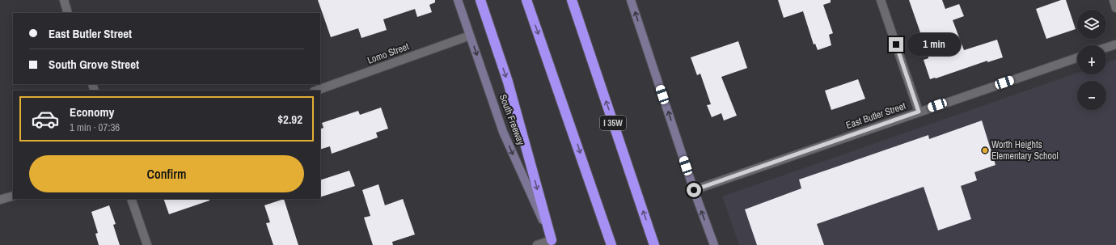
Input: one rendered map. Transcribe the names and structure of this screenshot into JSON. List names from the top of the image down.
{
  "streets": {
    "highway": ["I 35W"],
    "main road": ["South Freeway"],
    "street": ["Lomo Street", "East Butler Street"]
  },
  "crossings": [
    ["Lomo Street", "South Freeway"]
  ],
  "one_way": ["South Freeway"],
  "places": ["Worth Heights Elementary School"],
  "page": {
    "map_buttons": ["+", "−"],
    "banner": ["East Butler Street", "South Grove Street"],
    "bubble": "1 min",
    "list": [
      {
        "name": "Economy",
        "note": "1 min · 07:36",
        "value": "$2.92"
      }
    ],
    "buttons": "Confirm"
  }
}
